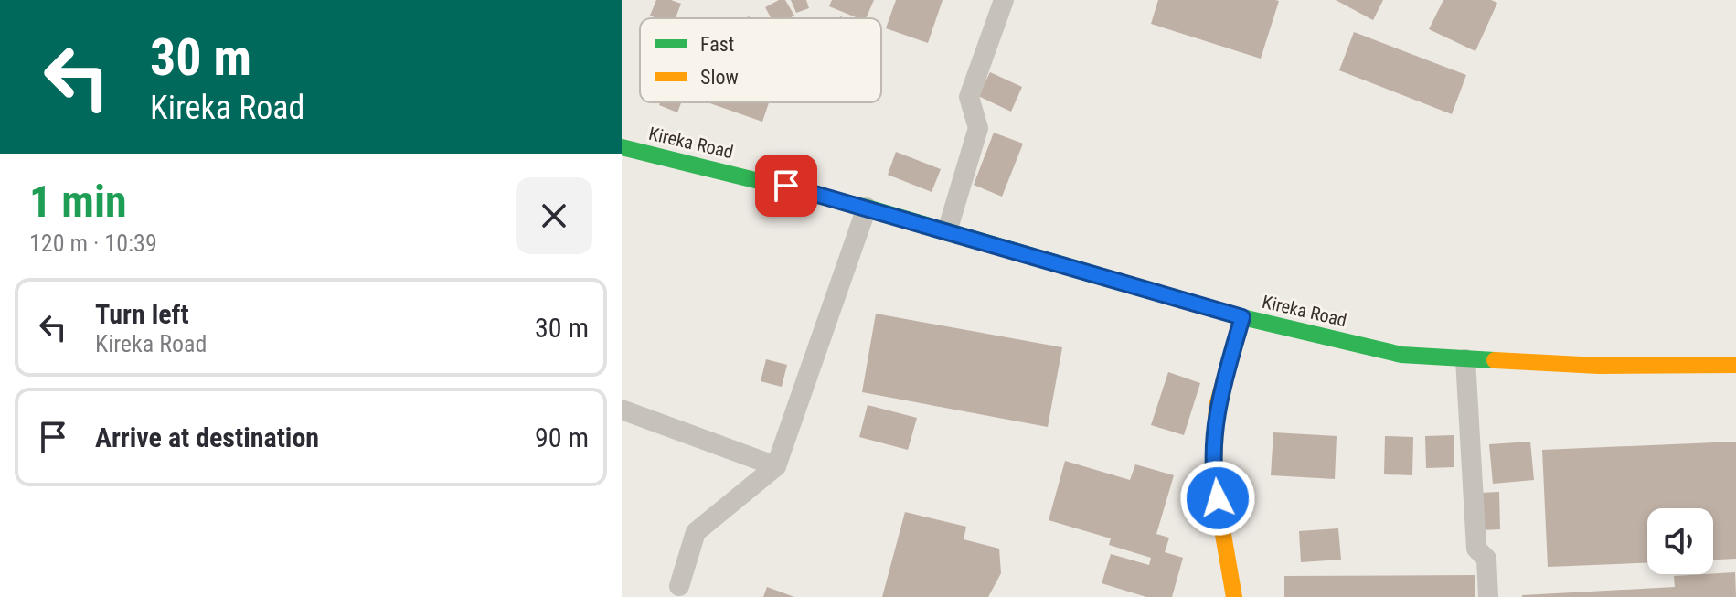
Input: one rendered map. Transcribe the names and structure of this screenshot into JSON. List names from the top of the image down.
{
  "streets": {
    "main road": ["Kireka Road"]
  },
  "legend": ["Fast", "Slow"],
  "page": {
    "turn": ["30 m", "Kireka Road"],
    "heading": ["1 min", "120 m · 10:39"],
    "list": [
      {
        "name": "Turn left",
        "note": "Kireka Road",
        "value": "30 m"
      },
      {
        "name": "Arrive at destination",
        "value": "90 m"
      }
    ]
  }
}
